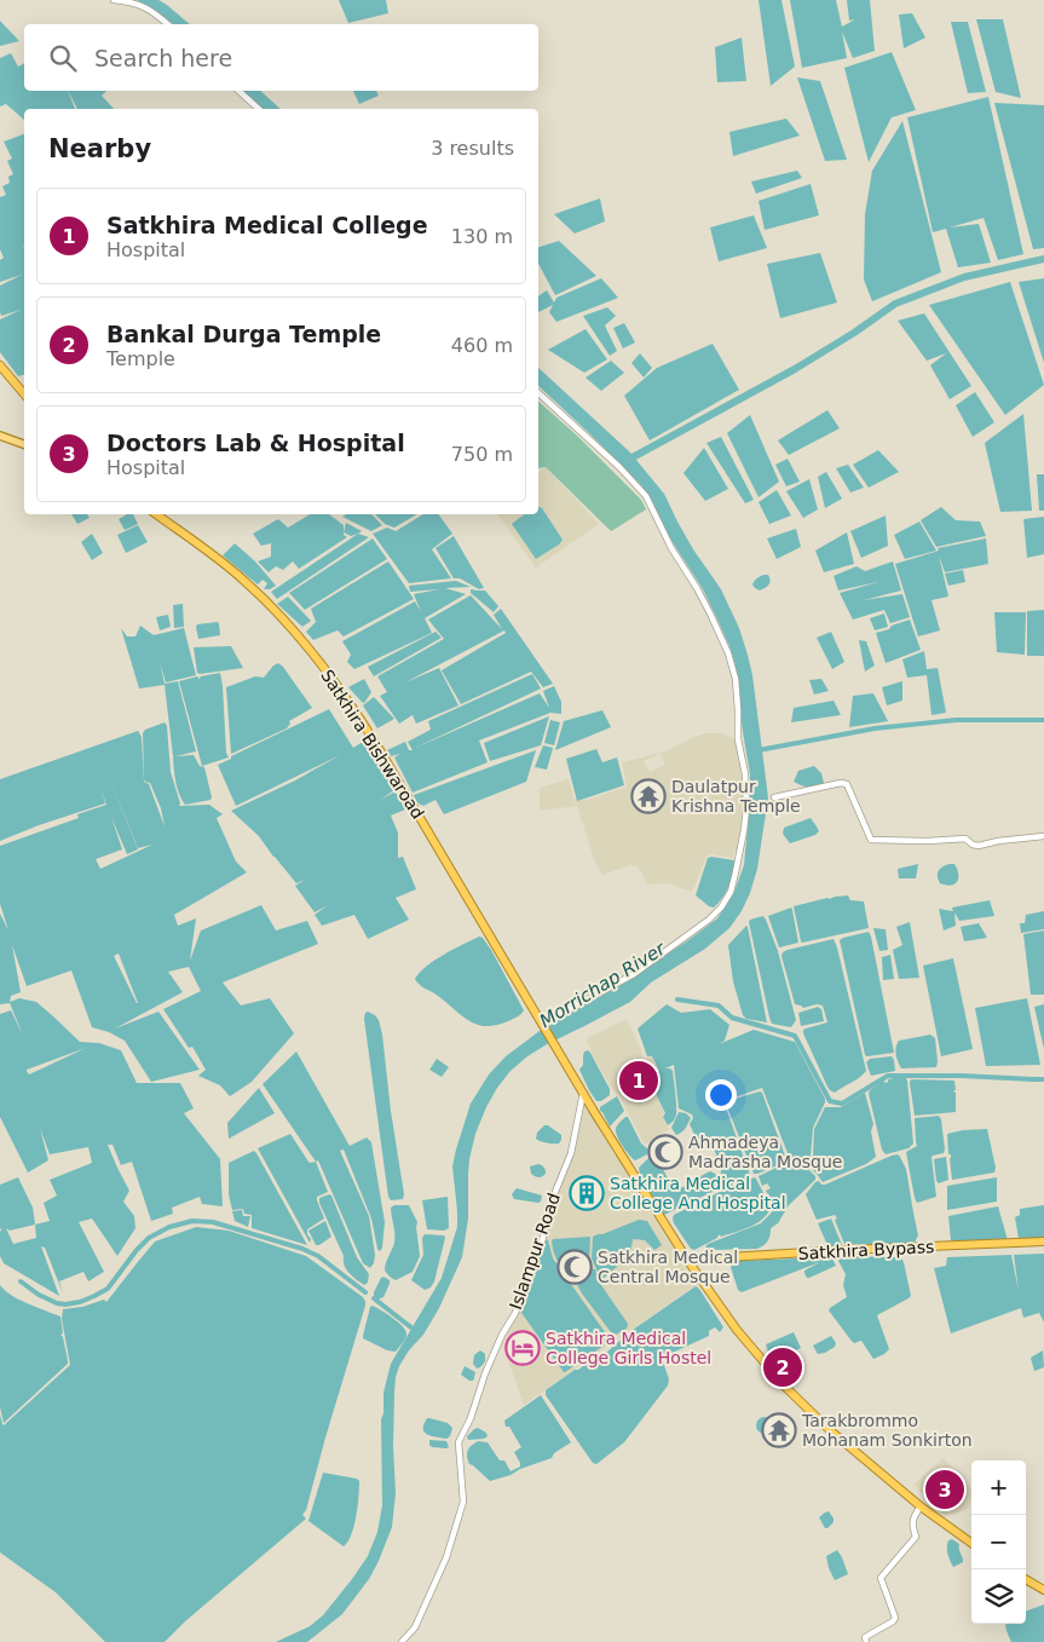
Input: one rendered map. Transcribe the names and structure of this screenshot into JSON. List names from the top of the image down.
{
  "streets": {
    "highway": ["Satkhira Bishwaroad", "Satkhira Bypass"],
    "street": ["Islampur Road"]
  },
  "crossings": [
    ["Satkhira Bishwaroad", "Satkhira Bypass"],
    ["Satkhira Bishwaroad", "Islampur Road"]
  ],
  "water": ["Morrichap River"],
  "places": {
    "temple": ["Daulatpur Krishna Temple", "Tarakbrommo Mohanam Sonkirton"],
    "mosque": ["Ahmadeya Madrasha Mosque", "Satkhira Medical Central Mosque"],
    "building": ["Satkhira Medical College And Hospital"],
    "hotel": ["Satkhira Medical College Girls Hostel"]
  },
  "page": {
    "search": "Search here",
    "heading": ["Nearby", "3 results"],
    "list": [
      {
        "mark": "1",
        "name": "Satkhira Medical College",
        "note": "Hospital",
        "value": "130 m"
      },
      {
        "mark": "2",
        "name": "Bankal Durga Temple",
        "note": "Temple",
        "value": "460 m"
      },
      {
        "mark": "3",
        "name": "Doctors Lab & Hospital",
        "note": "Hospital",
        "value": "750 m"
      }
    ],
    "pins": ["1", "2", "3"],
    "map_buttons": ["+", "−"]
  }
}
